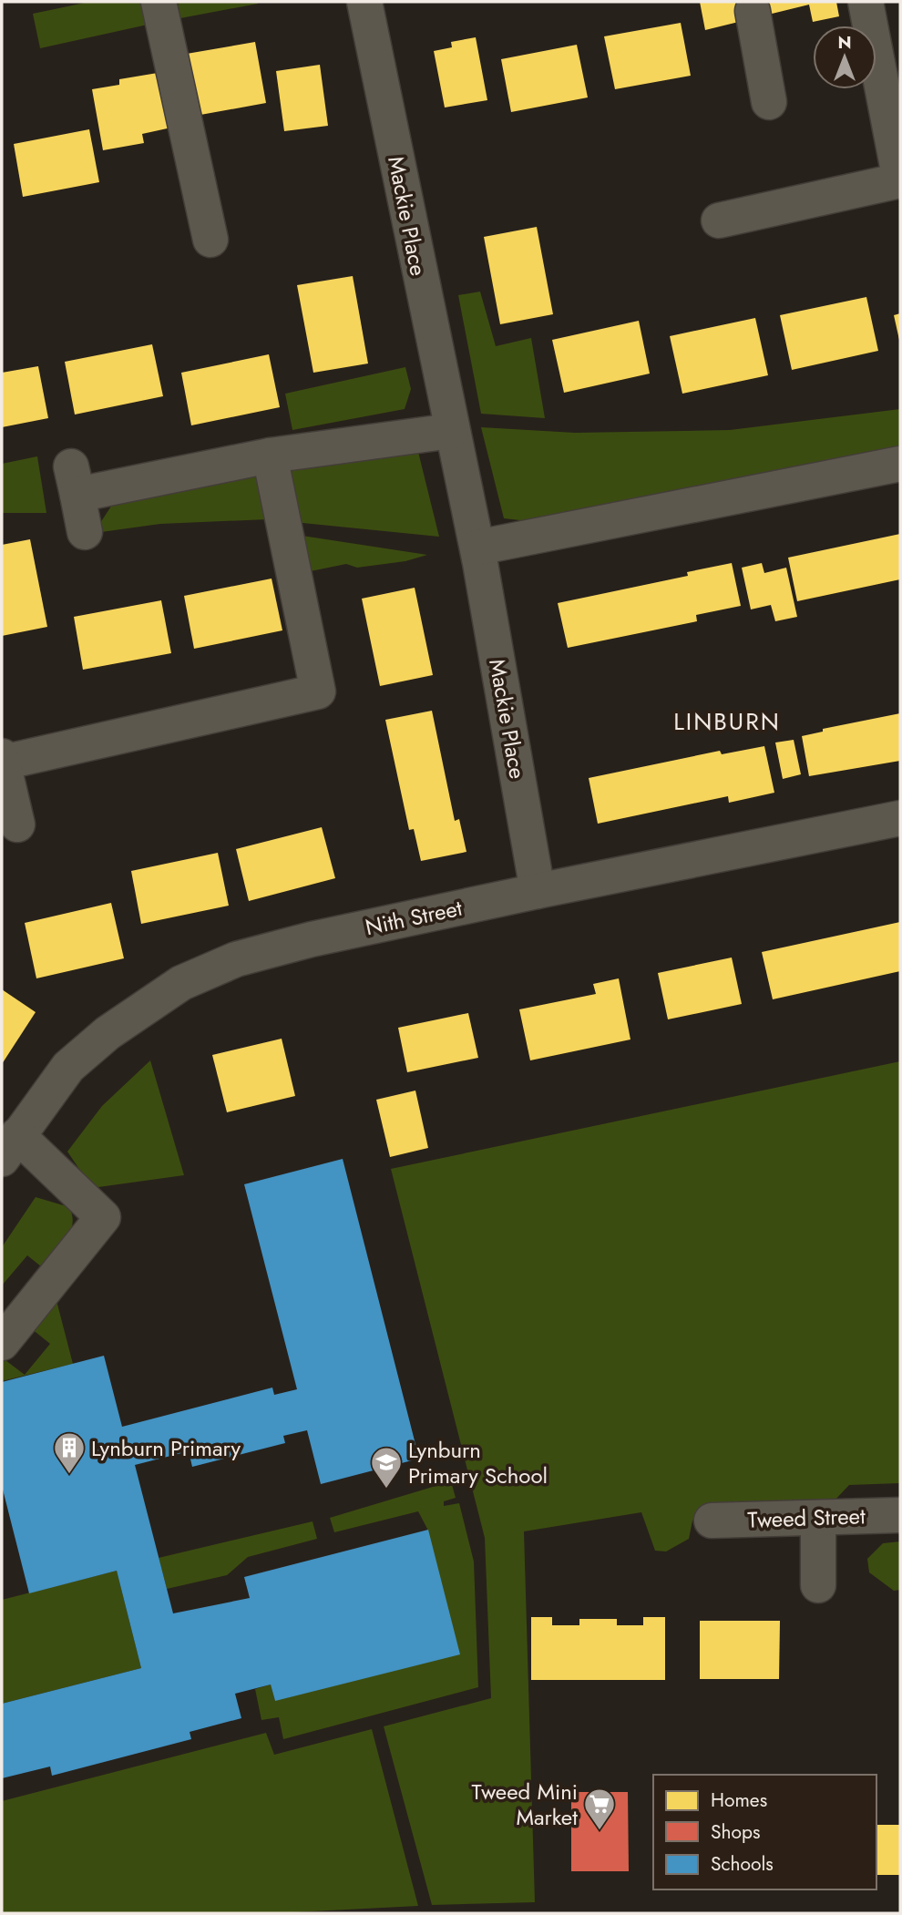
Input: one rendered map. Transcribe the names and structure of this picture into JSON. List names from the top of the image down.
{
  "streets": {
    "street": ["Mackie Place", "Nith Street", "Tweed Street"]
  },
  "crossings": [
    ["Mackie Place", "Nith Street"]
  ],
  "districts": ["LINBURN"],
  "places": {
    "building": ["Lynburn Primary"],
    "school or university": ["Lynburn Primary School"],
    "supermarket": ["Tweed Mini Market"]
  },
  "legend": ["Homes", "Shops", "Schools"],
  "north": "top"
}
